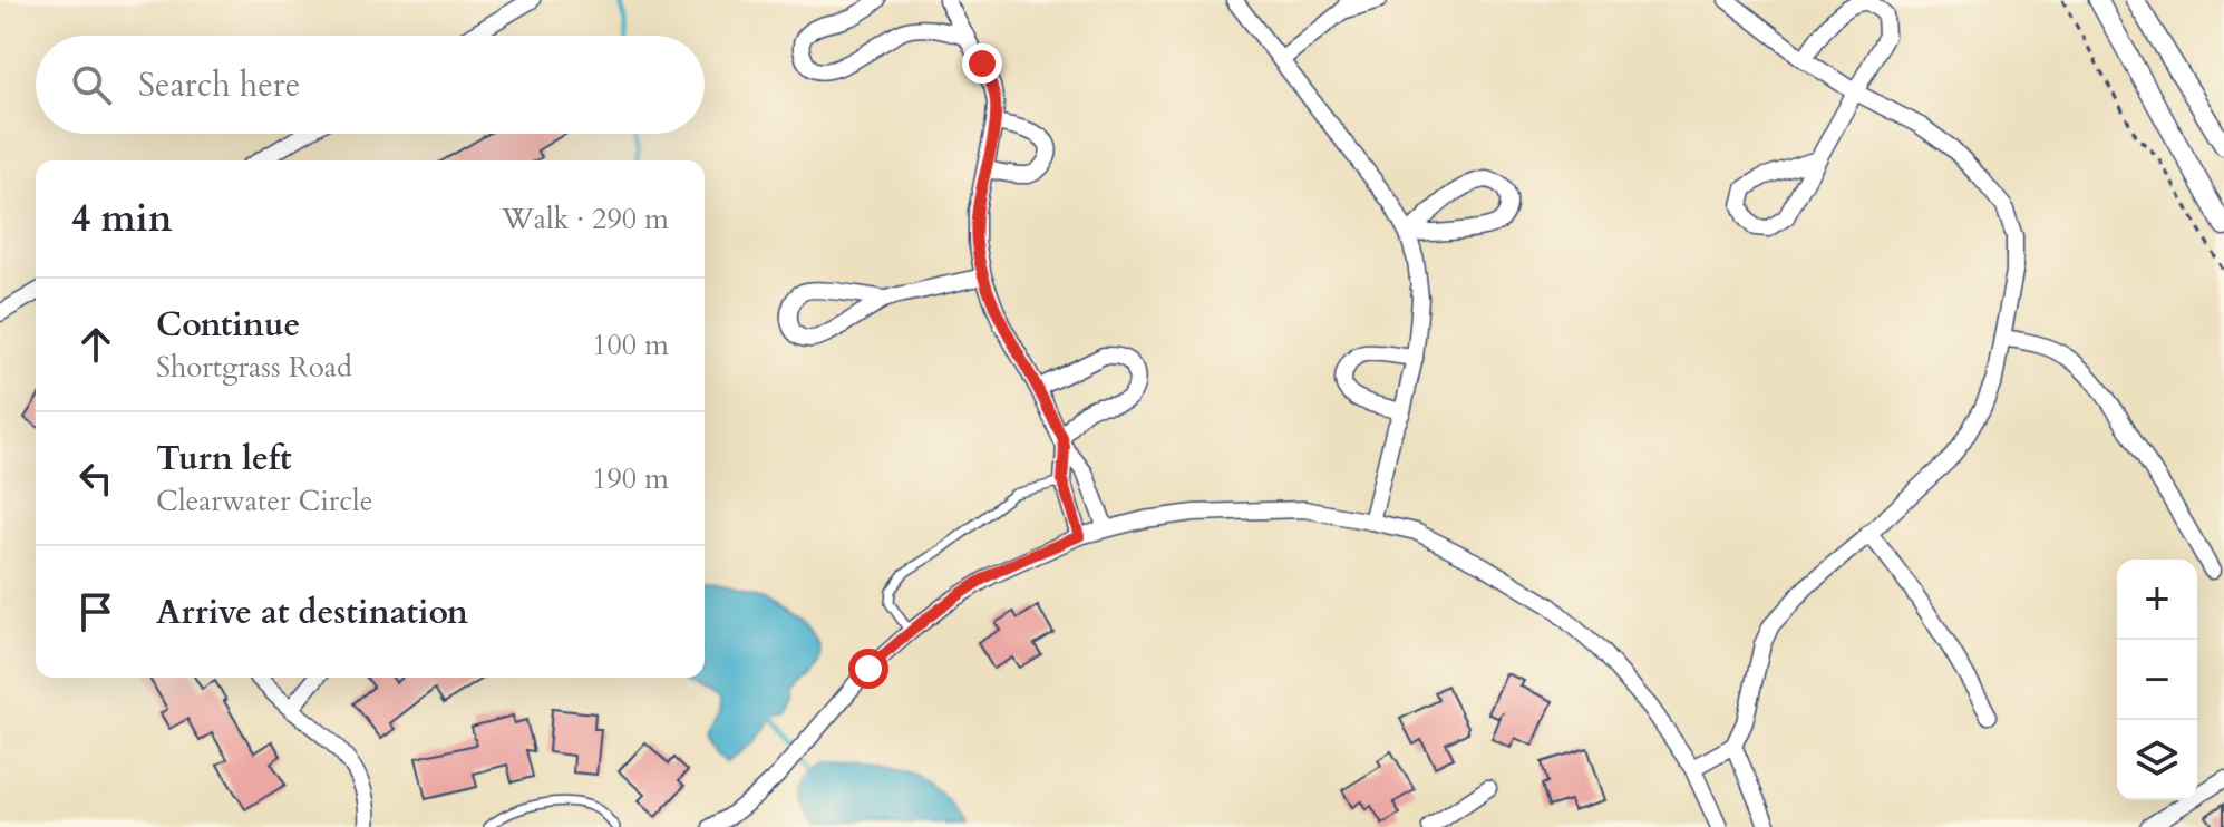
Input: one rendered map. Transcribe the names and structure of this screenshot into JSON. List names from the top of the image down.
{
  "page": {
    "search": "Search here",
    "heading": ["4 min", "Walk · 290 m"],
    "list": [
      ["Continue", "Shortgrass Road", "100 m"],
      ["Turn left", "Clearwater Circle", "190 m"],
      "Arrive at destination"
    ],
    "map_buttons": ["+", "−"]
  }
}
